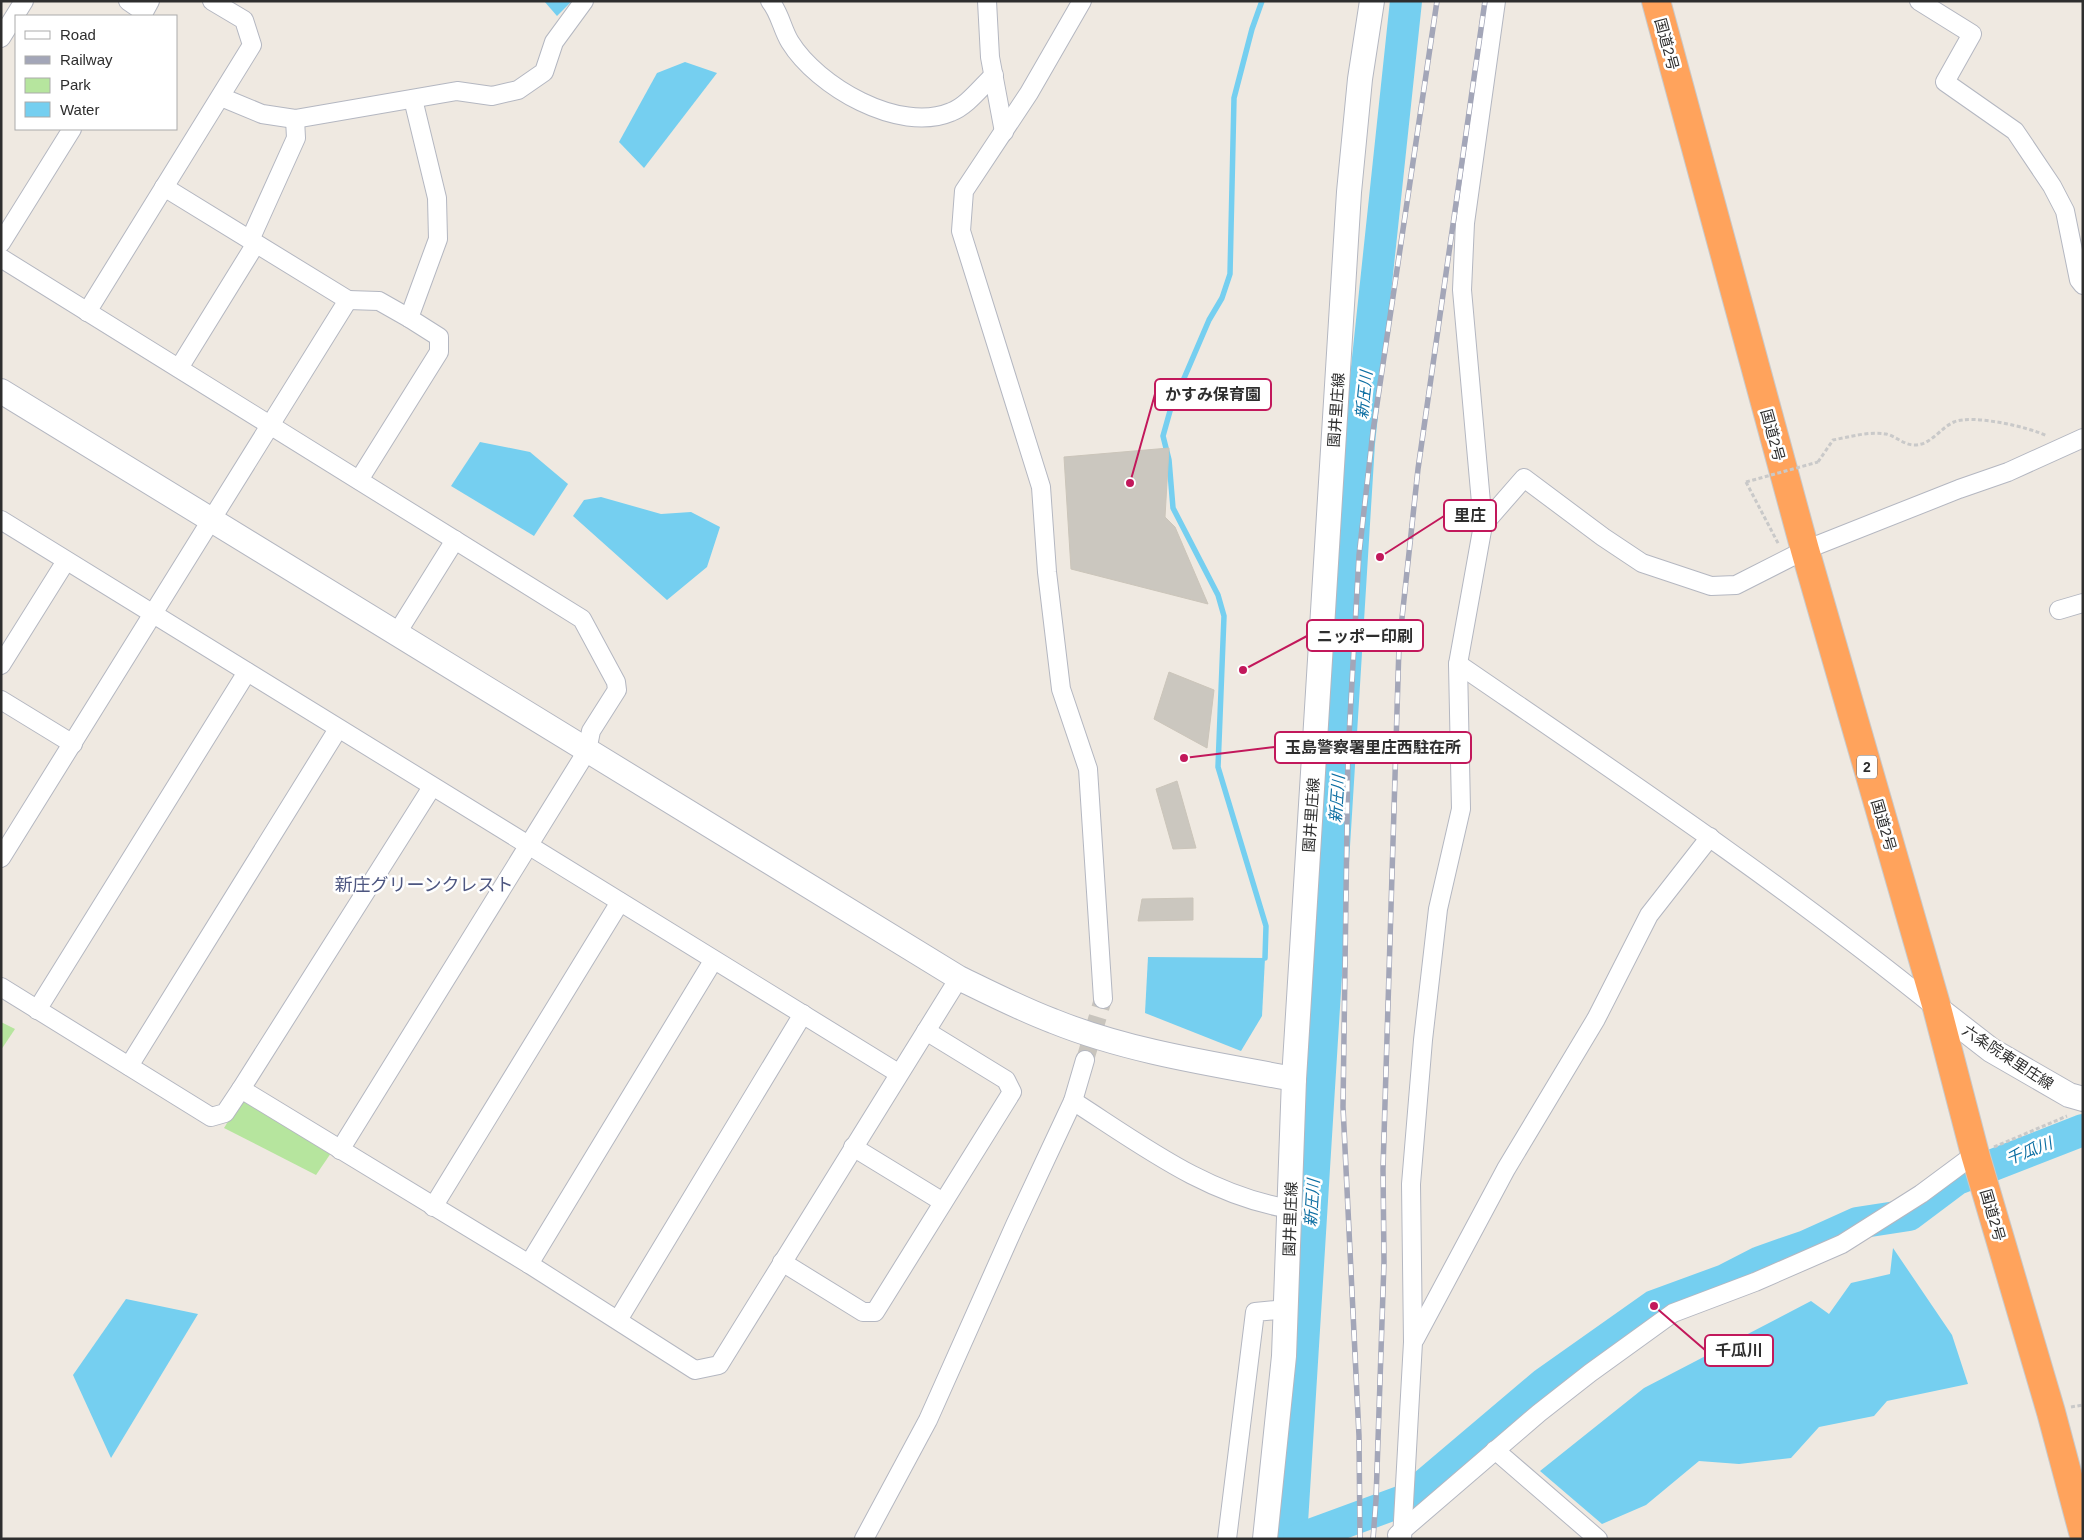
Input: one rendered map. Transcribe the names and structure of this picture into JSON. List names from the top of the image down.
{
  "streets": {
    "highway": ["国道2号", "2"],
    "main road": ["園井里庄線", "六条院東里庄線"]
  },
  "crossings": [
    ["国道2号", "六条院東里庄線"]
  ],
  "districts": ["新庄グリーンクレスト"],
  "water": ["新圧川", "千瓜川"],
  "places": [
    "かすみ保育園",
    "里庄",
    "ニッポー印刷",
    "玉島警察署里庄西駐在所",
    "千瓜川"
  ],
  "legend": [
    "Road",
    "Railway",
    "Park",
    "Water"
  ]
}
